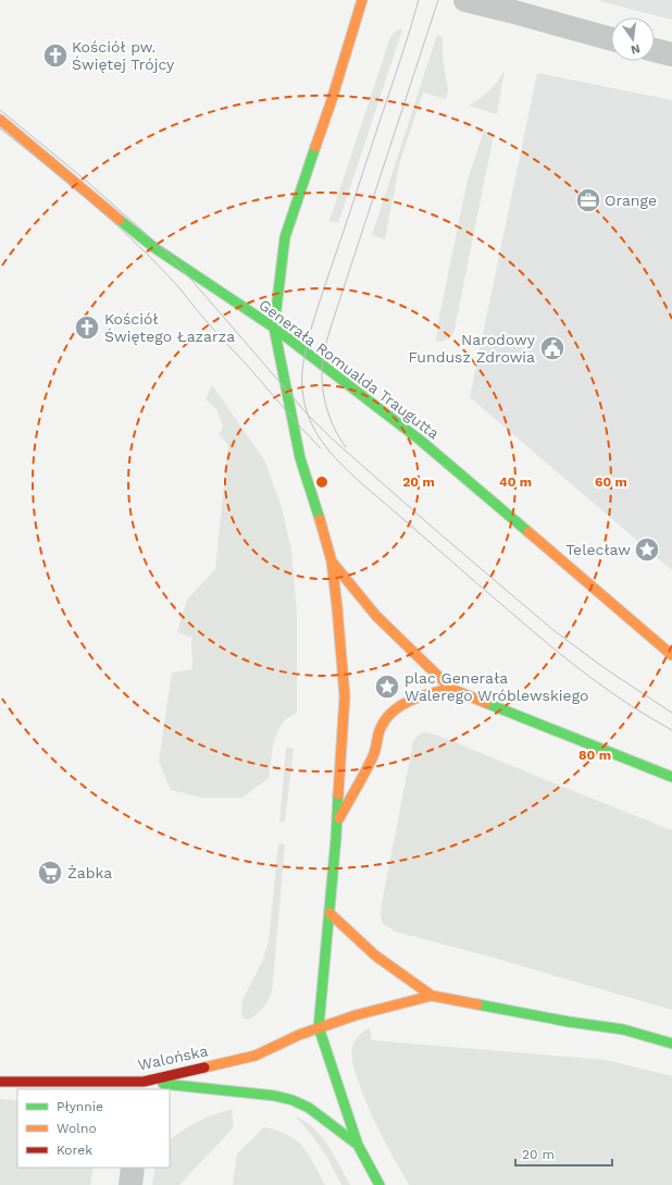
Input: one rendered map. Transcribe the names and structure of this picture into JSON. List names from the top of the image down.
{
  "streets": {
    "main road": ["Generała Romualda Traugutta", "Walońska"]
  },
  "places": {
    "church": ["Kościół pw. Świętej Trójcy", "Kościół Świętego Łazarza"],
    "office": ["Orange"],
    "public building": ["Narodowy Fundusz Zdrowia"],
    "place": ["Telecław", "plac Generała Walerego Wróblewskiego"],
    "supermarket": ["Żabka"]
  },
  "legend": ["Płynnie", "Wolno", "Korek"],
  "scale_bar": "20 m",
  "north": "bottom",
  "rings": [
    "20 m",
    "40 m",
    "60 m",
    "80 m"
  ]
}
